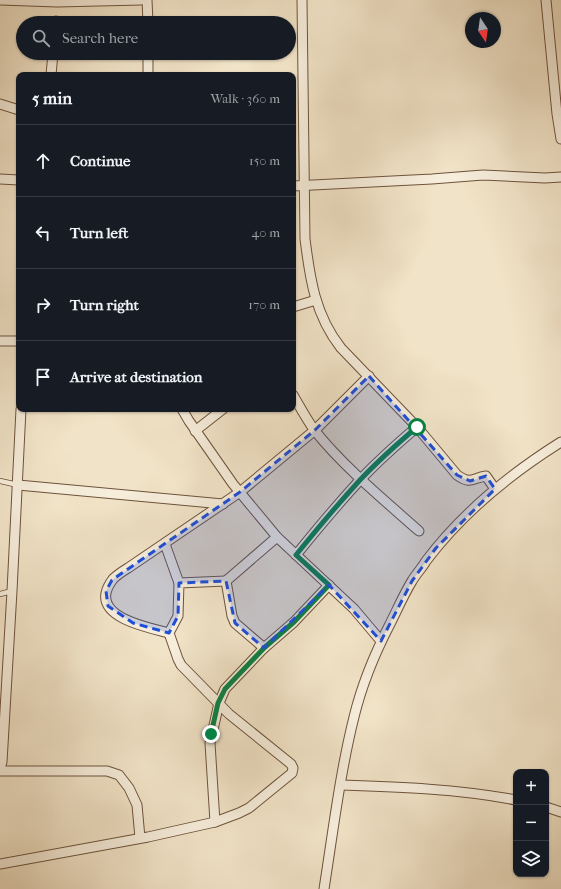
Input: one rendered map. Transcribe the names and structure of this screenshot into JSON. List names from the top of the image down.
{
  "north": "bottom",
  "page": {
    "search": "Search here",
    "heading": ["5 min", "Walk · 360 m"],
    "list": [
      ["Continue", "150 m"],
      ["Turn left", "40 m"],
      ["Turn right", "170 m"],
      "Arrive at destination"
    ],
    "map_buttons": ["+", "−"]
  }
}
